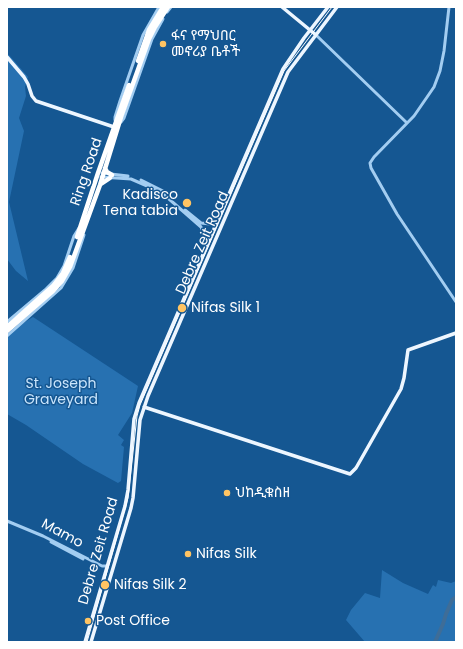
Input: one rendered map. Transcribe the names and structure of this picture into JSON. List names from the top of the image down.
{
  "streets": {
    "highway": ["Ring Road"],
    "main road": ["Debre Zeit Road"],
    "street": ["Mamo"]
  },
  "crossings": [
    ["Debre Zeit Road", "Mamo"]
  ],
  "parks": ["St. Joseph Graveyard"],
  "places": [
    "ፋና የማህበር መኖሪያ ቤቶች",
    "Kadisco Tena tabia",
    "Nifas Silk 1",
    "ህከዲቁስዘ",
    "Nifas Silk",
    "Nifas Silk 2",
    "Post Office"
  ]
}
